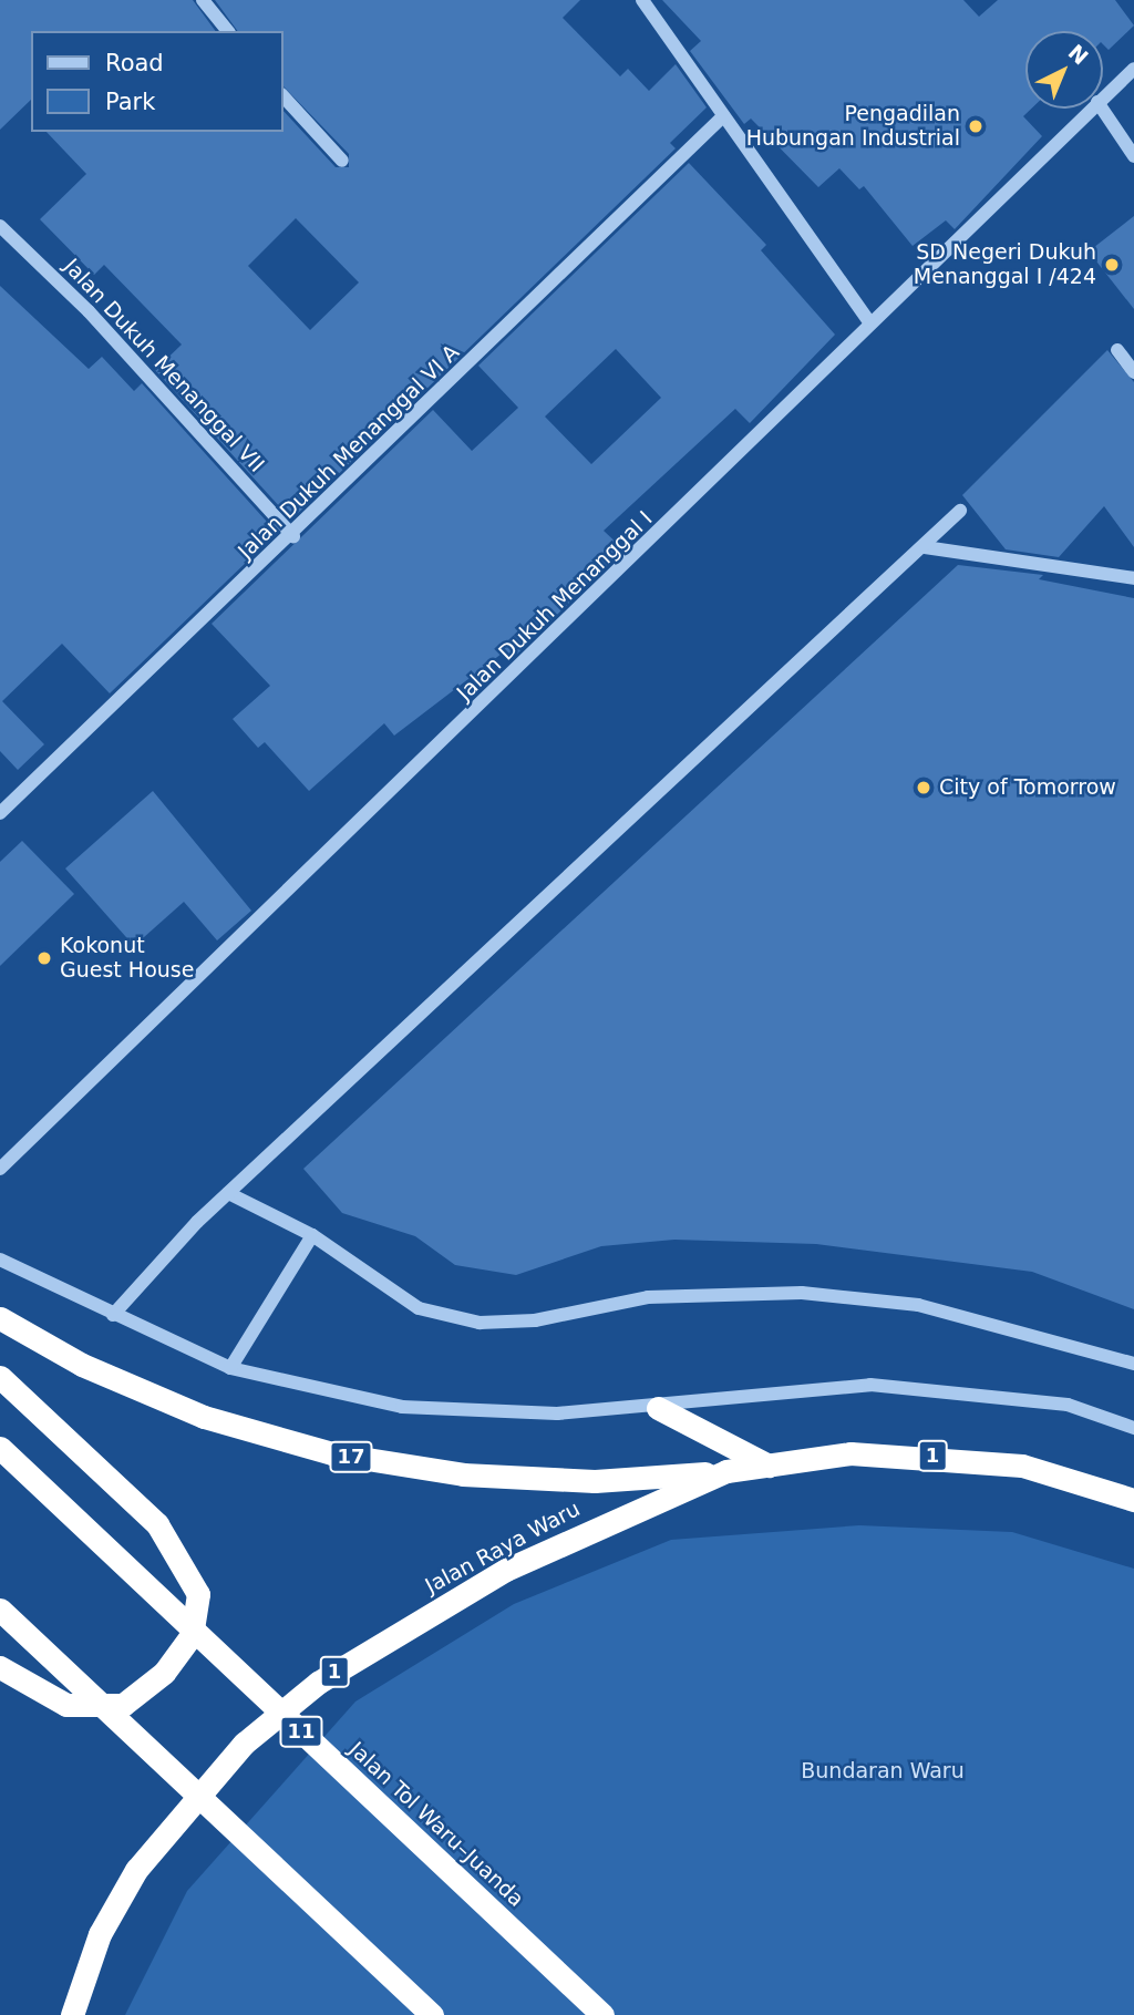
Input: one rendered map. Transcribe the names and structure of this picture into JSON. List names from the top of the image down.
{
  "streets": {
    "highway": [
      "1",
      "17",
      "Jalan Raya Waru",
      "11",
      "Jalan Tol Waru–Juanda"
    ],
    "street": ["Jalan Dukuh Menanggal VII", "Jalan Dukuh Menanggal VI A", "Jalan Dukuh Menanggal I"]
  },
  "crossings": [
    ["Jalan Dukuh Menanggal VII", "Jalan Dukuh Menanggal VI A"],
    ["17", "Jalan Raya Waru"]
  ],
  "parks": ["Bundaran Waru"],
  "places": [
    "Pengadilan Hubungan Industrial",
    "SD Negeri Dukuh Menanggal I /424",
    "City of Tomorrow",
    "Kokonut Guest House"
  ],
  "legend": ["Road", "Park"],
  "north": "top right"
}
